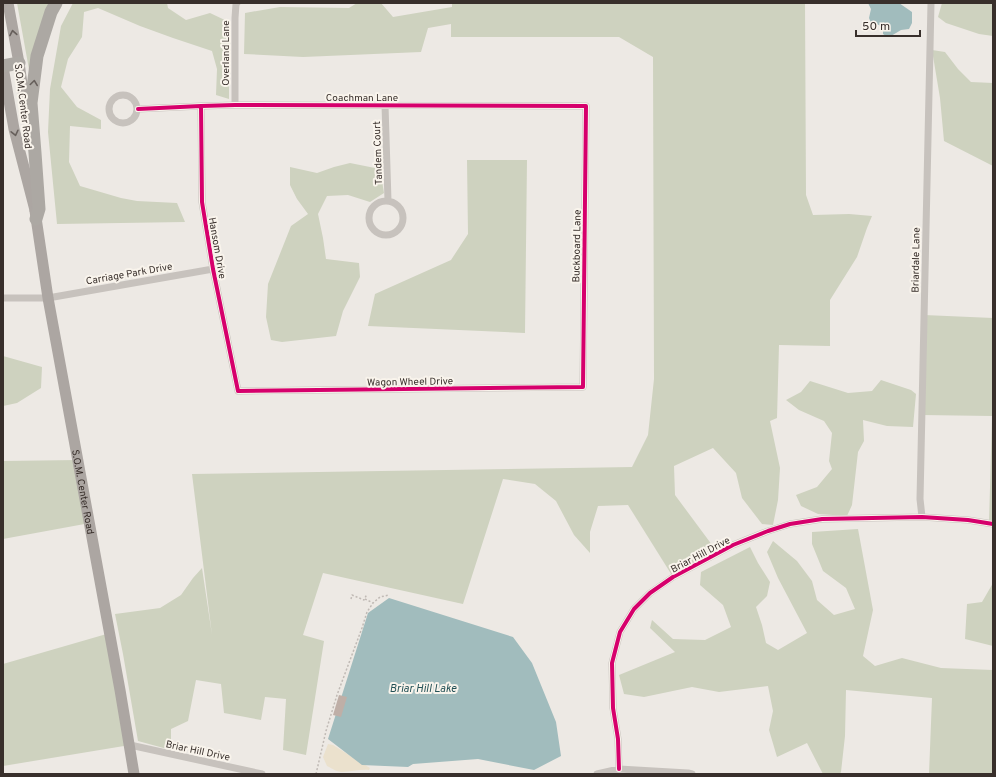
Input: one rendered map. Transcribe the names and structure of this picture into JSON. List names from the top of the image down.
{
  "streets": {
    "main road": ["S.O.M. Center Road"],
    "street": [
      "Overland Lane",
      "Coachman Lane",
      "Tandem Court",
      "Buckboard Lane",
      "Hansom Drive",
      "Briardale Lane",
      "Carriage Park Drive",
      "Wagon Wheel Drive",
      "Briar Hill Drive"
    ]
  },
  "crossings": [
    ["Overland Lane", "Coachman Lane"],
    ["Coachman Lane", "Tandem Court"],
    ["Coachman Lane", "Buckboard Lane"],
    ["Coachman Lane", "Hansom Drive"],
    ["S.O.M. Center Road", "Carriage Park Drive"],
    ["S.O.M. Center Road", "Briar Hill Drive"],
    ["Buckboard Lane", "Wagon Wheel Drive"],
    ["Hansom Drive", "Carriage Park Drive"],
    ["Hansom Drive", "Wagon Wheel Drive"],
    ["Briardale Lane", "Briar Hill Drive"]
  ],
  "water": ["Briar Hill Lake"],
  "scale_bar": "50 m"
}
